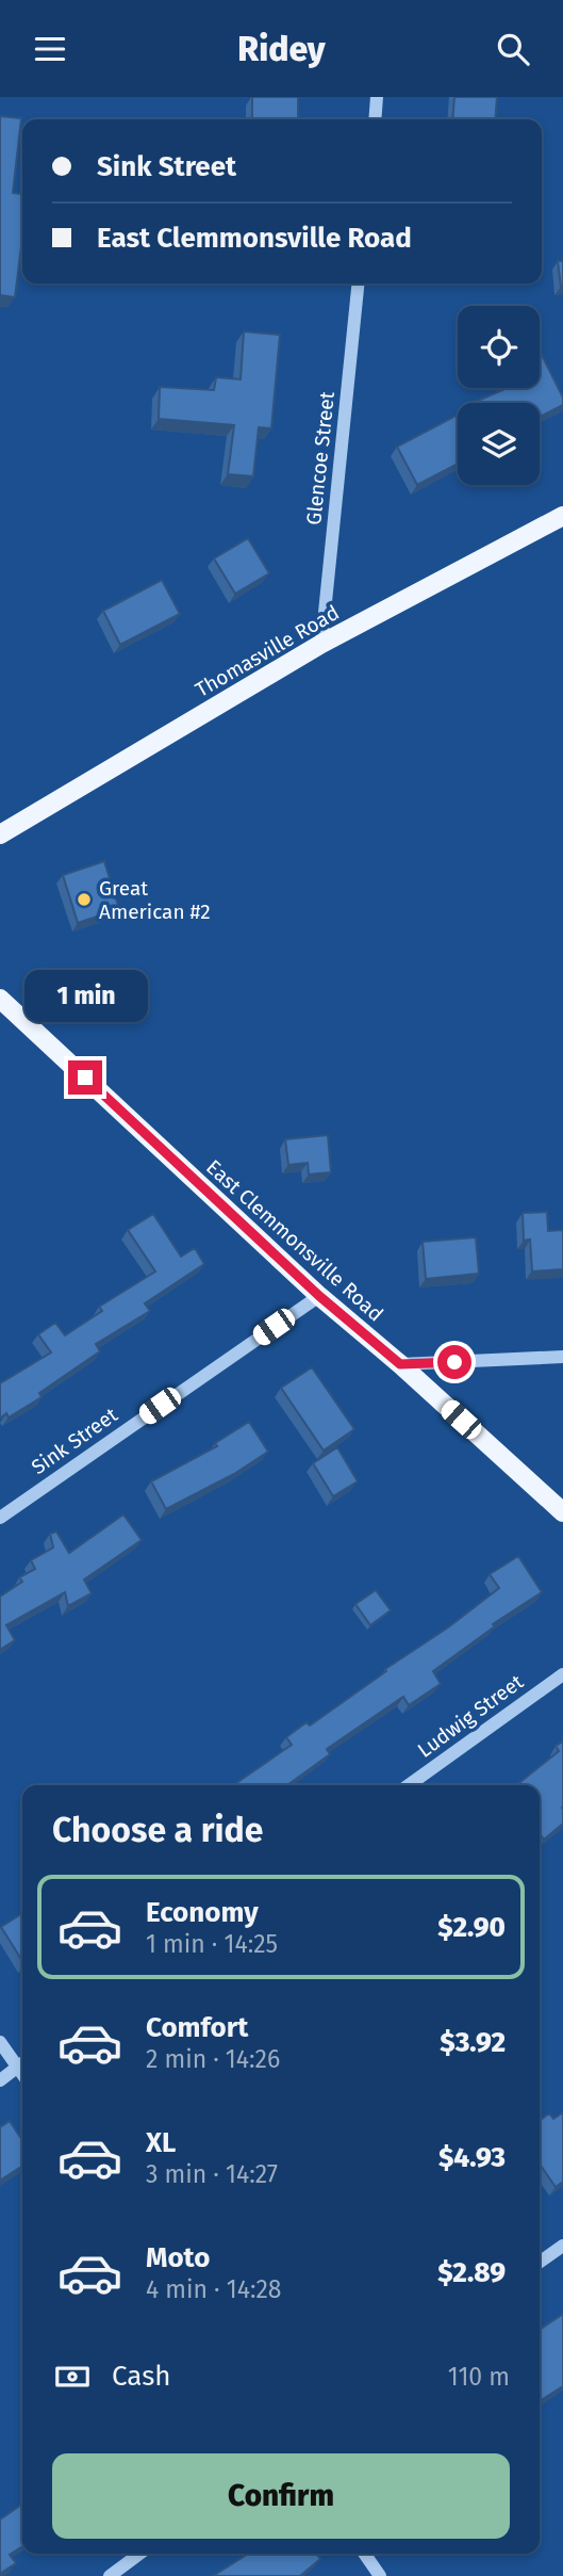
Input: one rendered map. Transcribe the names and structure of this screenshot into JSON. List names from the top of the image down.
{
  "streets": {
    "main road": ["Thomasville Road", "East Clemmonsville Road"],
    "street": ["Glencoe Street", "Sink Street", "Ludwig Street"]
  },
  "crossings": [
    ["Glencoe Street", "Thomasville Road"],
    ["East Clemmonsville Road", "Sink Street"]
  ],
  "places": ["Great American #2"],
  "page": {
    "header": "Ridey",
    "banner": ["Sink Street", "East Clemmonsville Road"],
    "bubble": "1 min",
    "heading": "Choose a ride",
    "list": [
      {
        "name": "Economy",
        "note": "1 min · 14:25",
        "value": "$2.90"
      },
      {
        "name": "Comfort",
        "note": "2 min · 14:26",
        "value": "$3.92"
      },
      {
        "name": "XL",
        "note": "3 min · 14:27",
        "value": "$4.93"
      },
      {
        "name": "Moto",
        "note": "4 min · 14:28",
        "value": "$2.89"
      }
    ],
    "pay": ["Cash", "110 m"],
    "buttons": "Confirm"
  }
}
